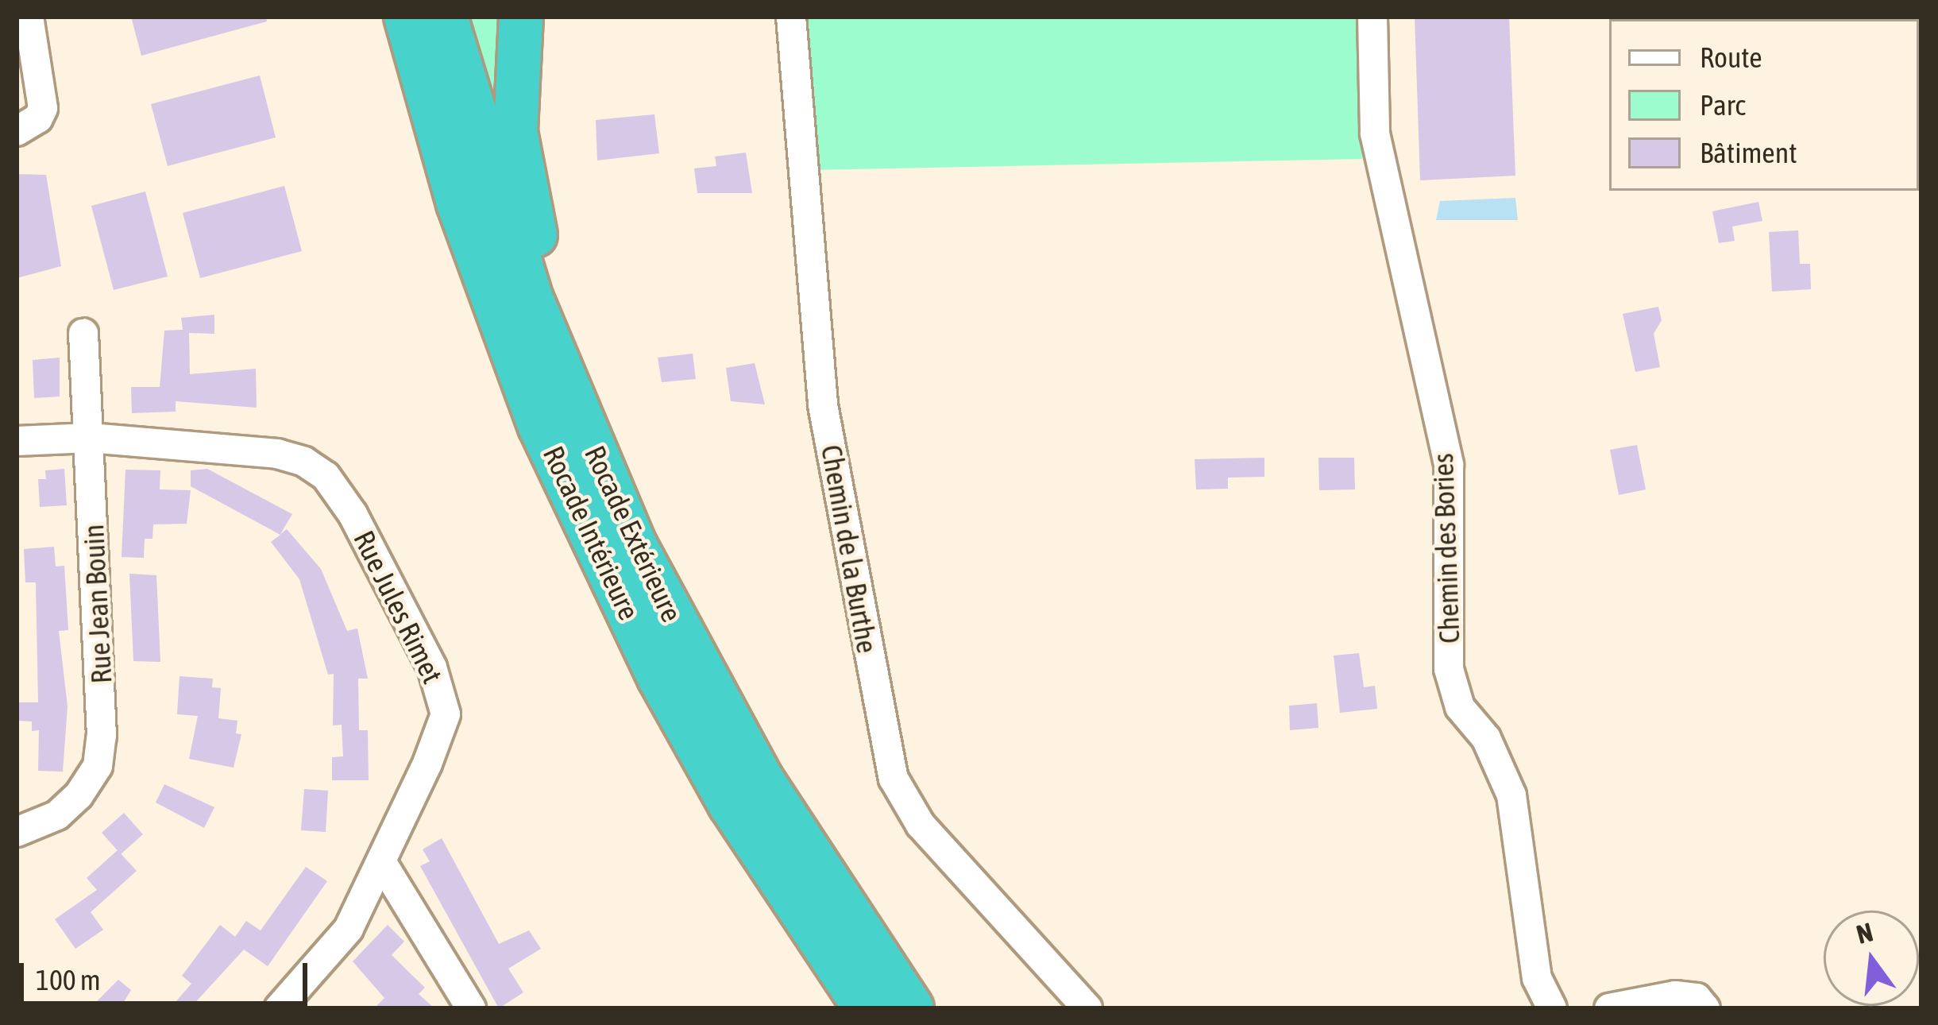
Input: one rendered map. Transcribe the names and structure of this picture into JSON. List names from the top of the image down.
{
  "streets": {
    "highway": ["Rocade Intérieure", "Rocade Extérieure"],
    "street": [
      "Chemin des Bories",
      "Chemin de la Burthe",
      "Rue Jean Bouin",
      "Rue Jules Rimet"
    ]
  },
  "crossings": [
    ["Rue Jean Bouin", "Rue Jules Rimet"]
  ],
  "legend": ["Route", "Parc", "Bâtiment"],
  "scale_bar": "100 m",
  "north": "top"
}
